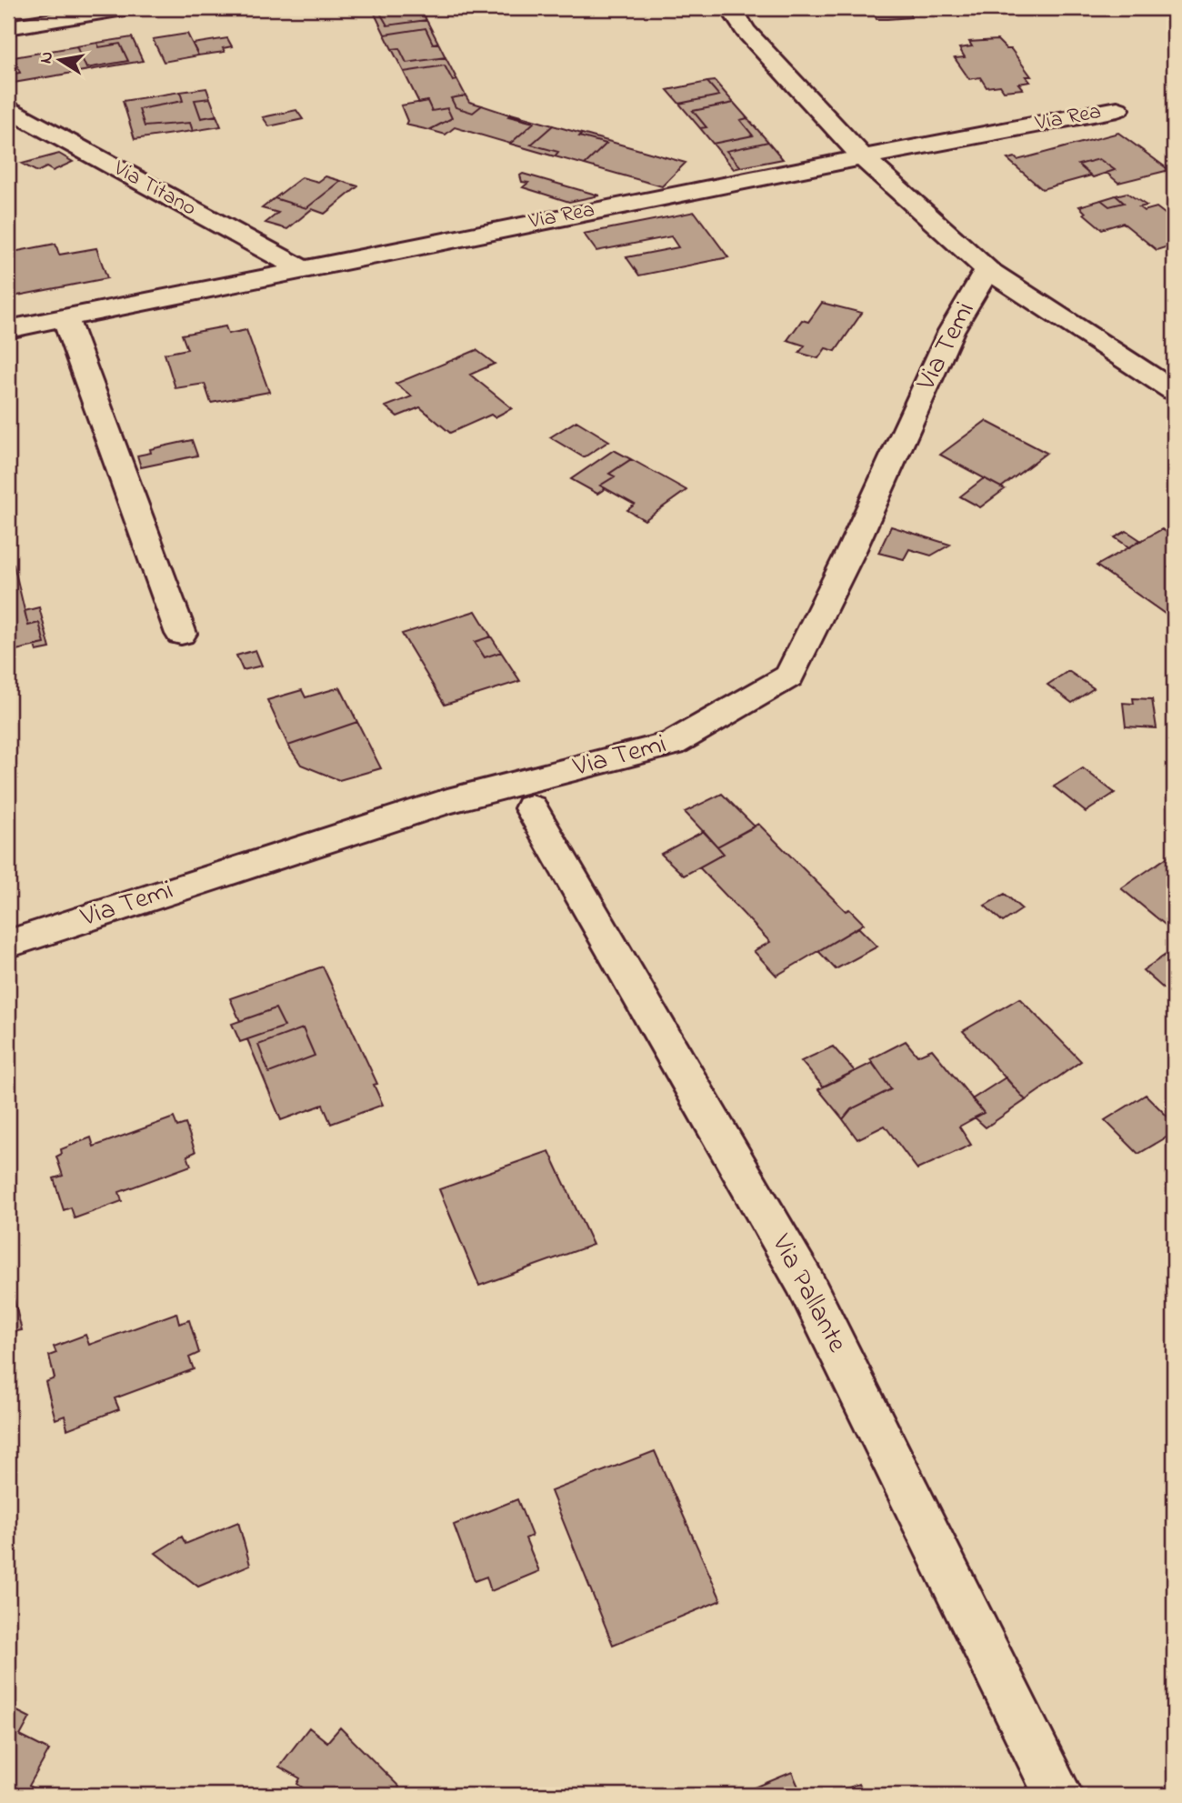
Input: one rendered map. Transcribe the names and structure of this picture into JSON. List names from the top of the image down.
{
  "streets": {
    "street": [
      "Via Rea",
      "Via Titano",
      "Via Temi",
      "Via Pallante"
    ]
  },
  "crossings": [
    ["Via Rea", "Via Titano"]
  ],
  "north": "left"
}
